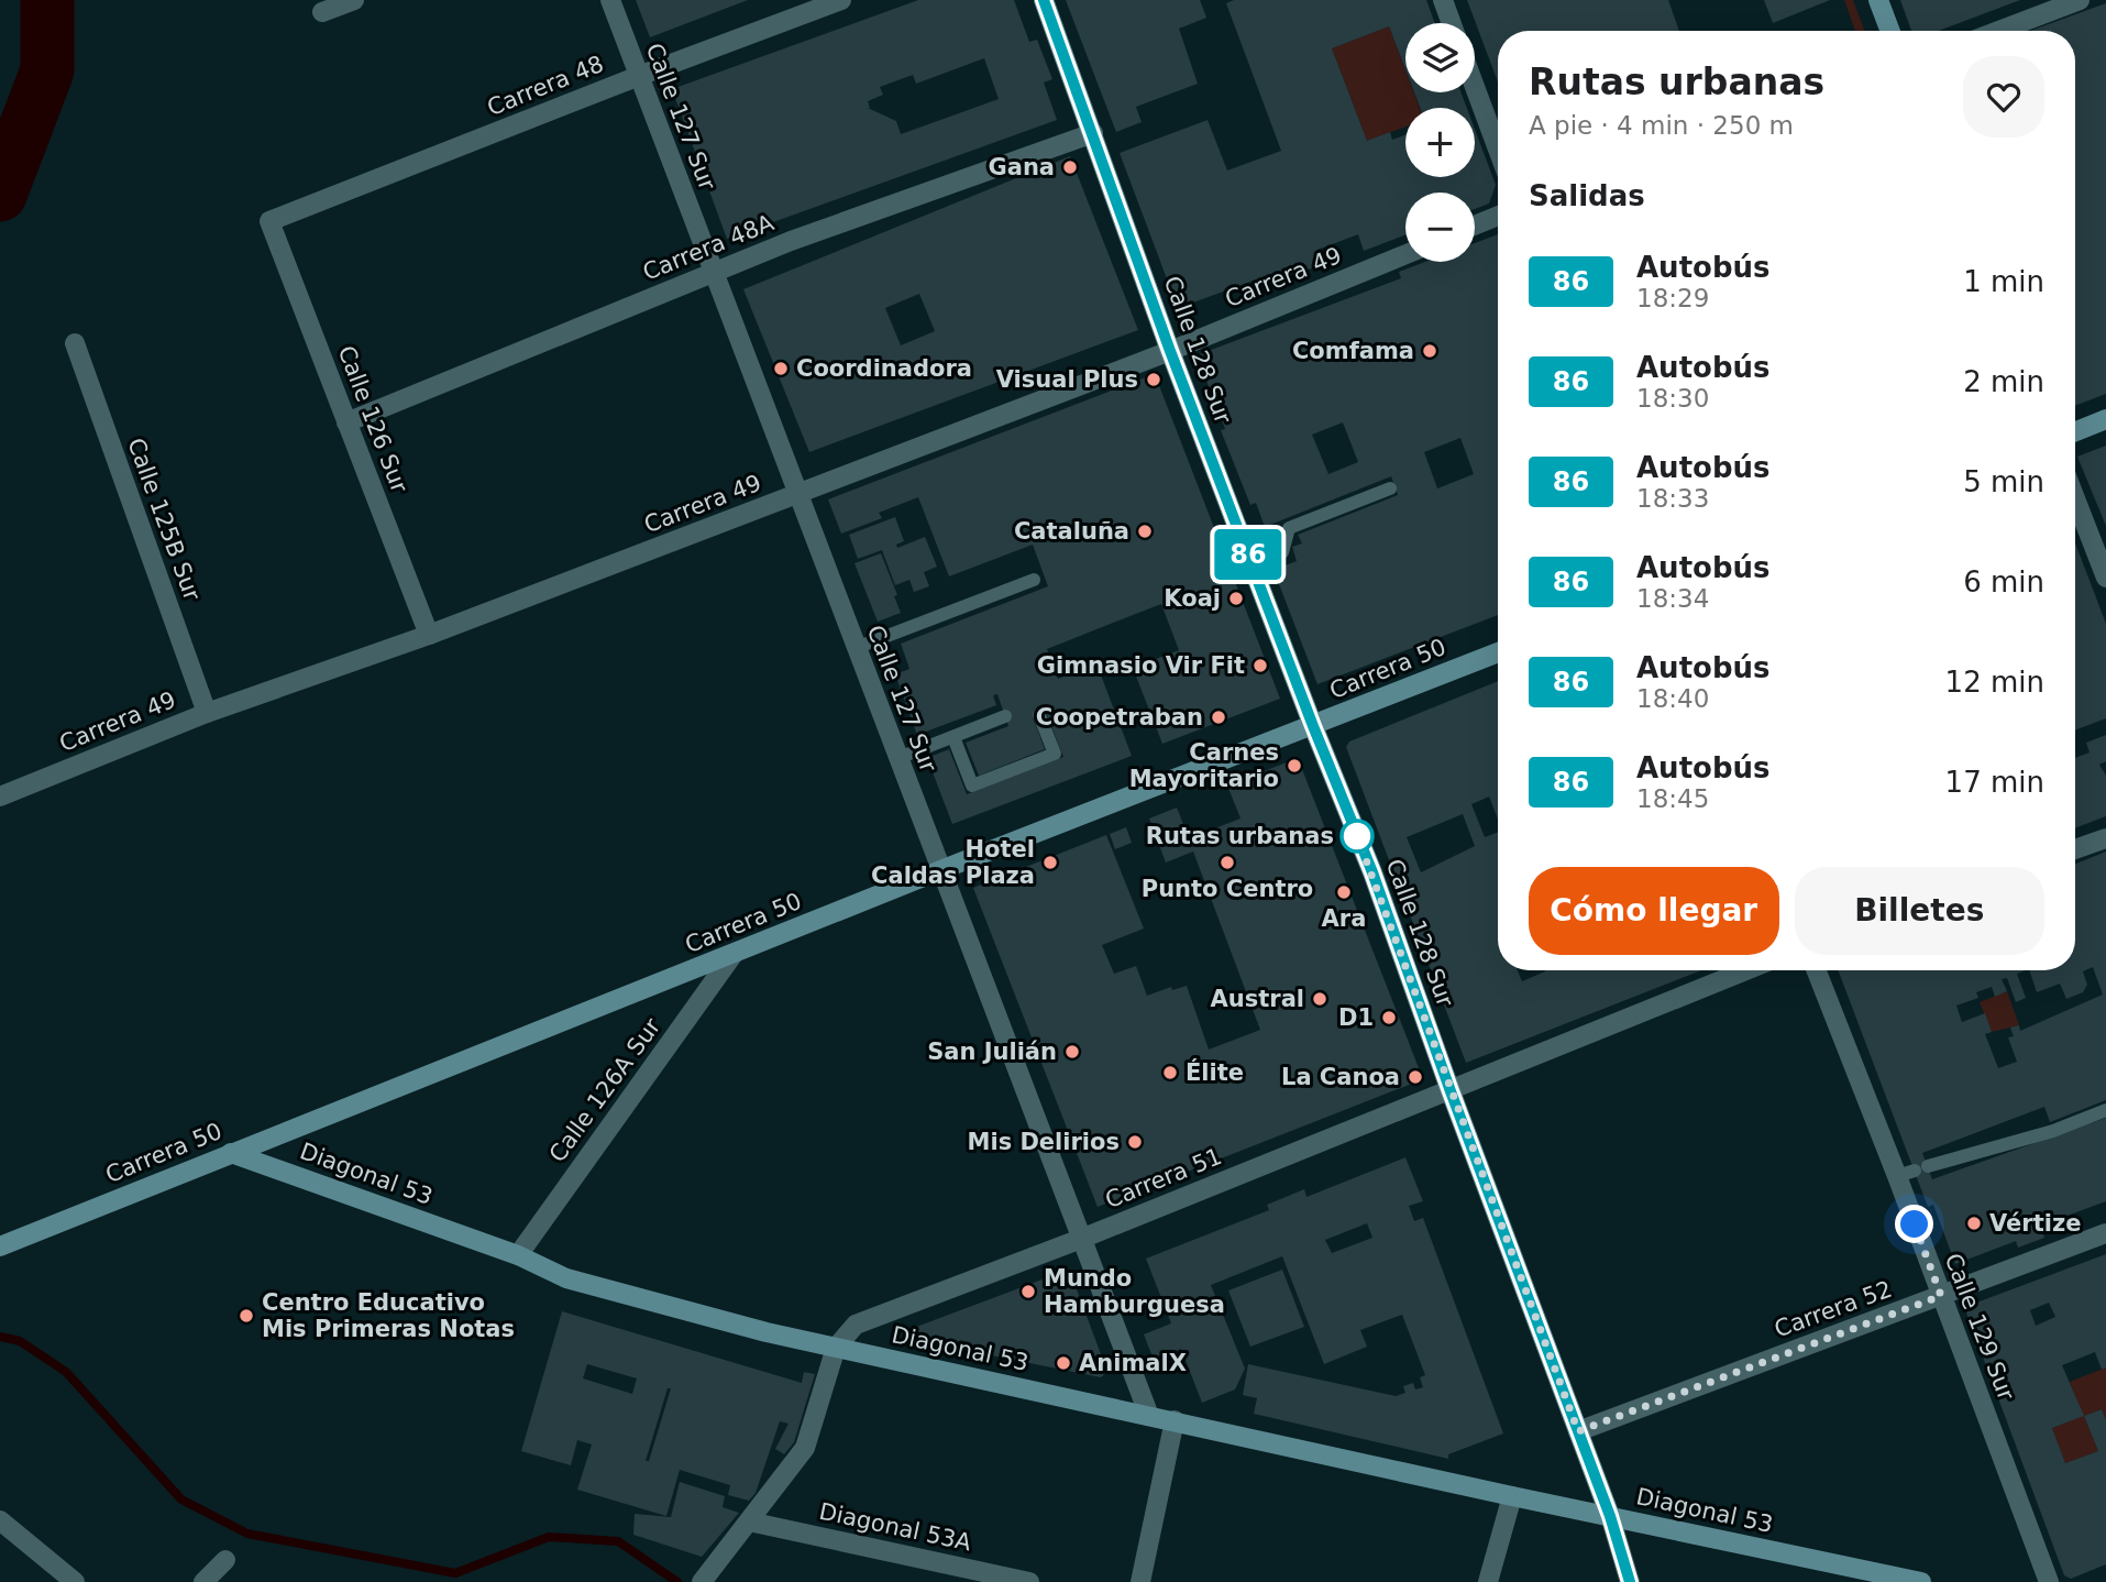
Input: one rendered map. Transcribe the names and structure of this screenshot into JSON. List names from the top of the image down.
{
  "streets": {
    "street": [
      "Carrera 48",
      "Calle 127 Sur",
      "Carrera 48A",
      "Carrera 49",
      "Calle 128 Sur",
      "Calle 126 Sur",
      "Calle 125B Sur",
      "Carrera 50",
      "Calle 126A Sur",
      "Diagonal 53",
      "Carrera 51",
      "Carrera 52",
      "Calle 129 Sur",
      "Diagonal 53A"
    ]
  },
  "crossings": [
    ["Carrera 48", "Calle 127 Sur"],
    ["Carrera 48", "Calle 126 Sur"],
    ["Calle 127 Sur", "Carrera 48A"],
    ["Calle 127 Sur", "Carrera 49"],
    ["Calle 127 Sur", "Carrera 50"],
    ["Calle 127 Sur", "Diagonal 53"],
    ["Calle 127 Sur", "Carrera 51"],
    ["Carrera 48A", "Calle 128 Sur"],
    ["Carrera 48A", "Calle 126 Sur"],
    ["Carrera 49", "Calle 128 Sur"],
    ["Carrera 49", "Calle 126 Sur"],
    ["Carrera 49", "Calle 125B Sur"],
    ["Calle 128 Sur", "Carrera 50"],
    ["Calle 128 Sur", "Diagonal 53"],
    ["Calle 128 Sur", "Carrera 51"],
    ["Calle 128 Sur", "Carrera 52"],
    ["Carrera 50", "Calle 126A Sur"],
    ["Carrera 50", "Diagonal 53"],
    ["Calle 126A Sur", "Diagonal 53"],
    ["Diagonal 53", "Carrera 51"],
    ["Carrera 51", "Diagonal 53A"],
    ["Carrera 52", "Calle 129 Sur"]
  ],
  "places": [
    "Gana",
    "Comfama",
    "Coordinadora",
    "Visual Plus",
    "Cataluña",
    "Koaj",
    "Gimnasio Vir Fit",
    "Coopetraban",
    "Carnes Mayoritario",
    "Rutas urbanas",
    "Hotel Caldas Plaza",
    "Punto Centro",
    "Ara",
    "Austral",
    "D1",
    "San Julián",
    "Élite",
    "La Canoa",
    "Mis Delirios",
    "Vértize",
    "Mundo Hamburguesa",
    "Centro Educativo Mis Primeras Notas",
    "AnimalX"
  ],
  "lines": ["bus line 86"],
  "page": {
    "on_map": "86",
    "map_buttons": ["+", "−"],
    "heading": [
      ["Rutas urbanas", "A pie · 4 min · 250 m"],
      "Salidas"
    ],
    "list": [
      {
        "mark": "86",
        "name": "Autobús",
        "note": "18:29",
        "value": "1 min"
      },
      {
        "mark": "86",
        "name": "Autobús",
        "note": "18:30",
        "value": "2 min"
      },
      {
        "mark": "86",
        "name": "Autobús",
        "note": "18:33",
        "value": "5 min"
      },
      {
        "mark": "86",
        "name": "Autobús",
        "note": "18:34",
        "value": "6 min"
      },
      {
        "mark": "86",
        "name": "Autobús",
        "note": "18:40",
        "value": "12 min"
      },
      {
        "mark": "86",
        "name": "Autobús",
        "note": "18:45",
        "value": "17 min"
      }
    ],
    "buttons": ["Cómo llegar", "Billetes"]
  }
}
